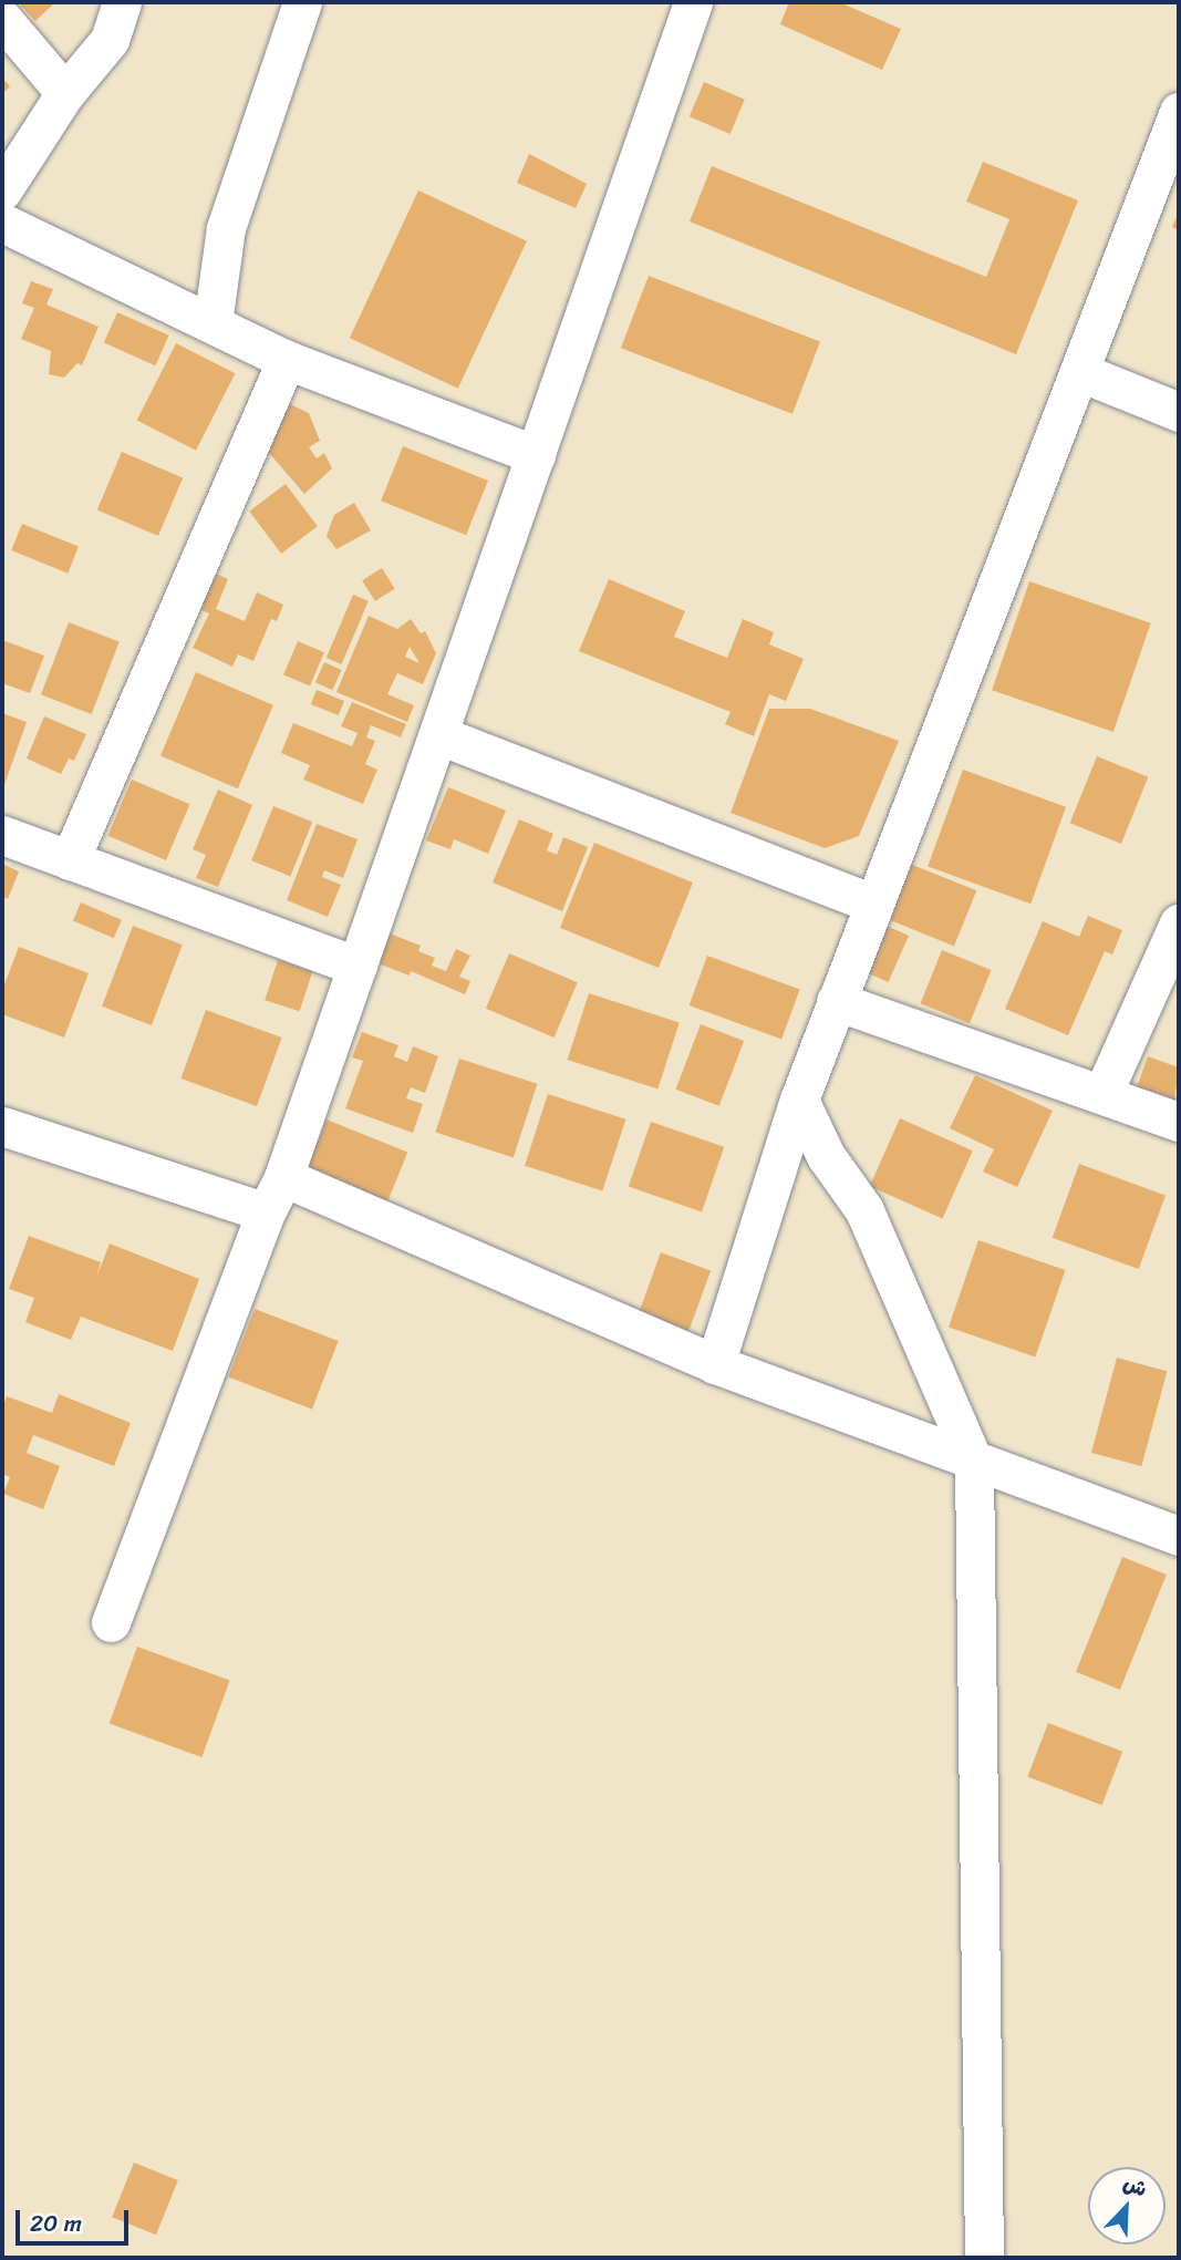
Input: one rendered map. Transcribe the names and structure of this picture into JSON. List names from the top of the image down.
{
  "scale_bar": "20 m",
  "north": "top right"
}
